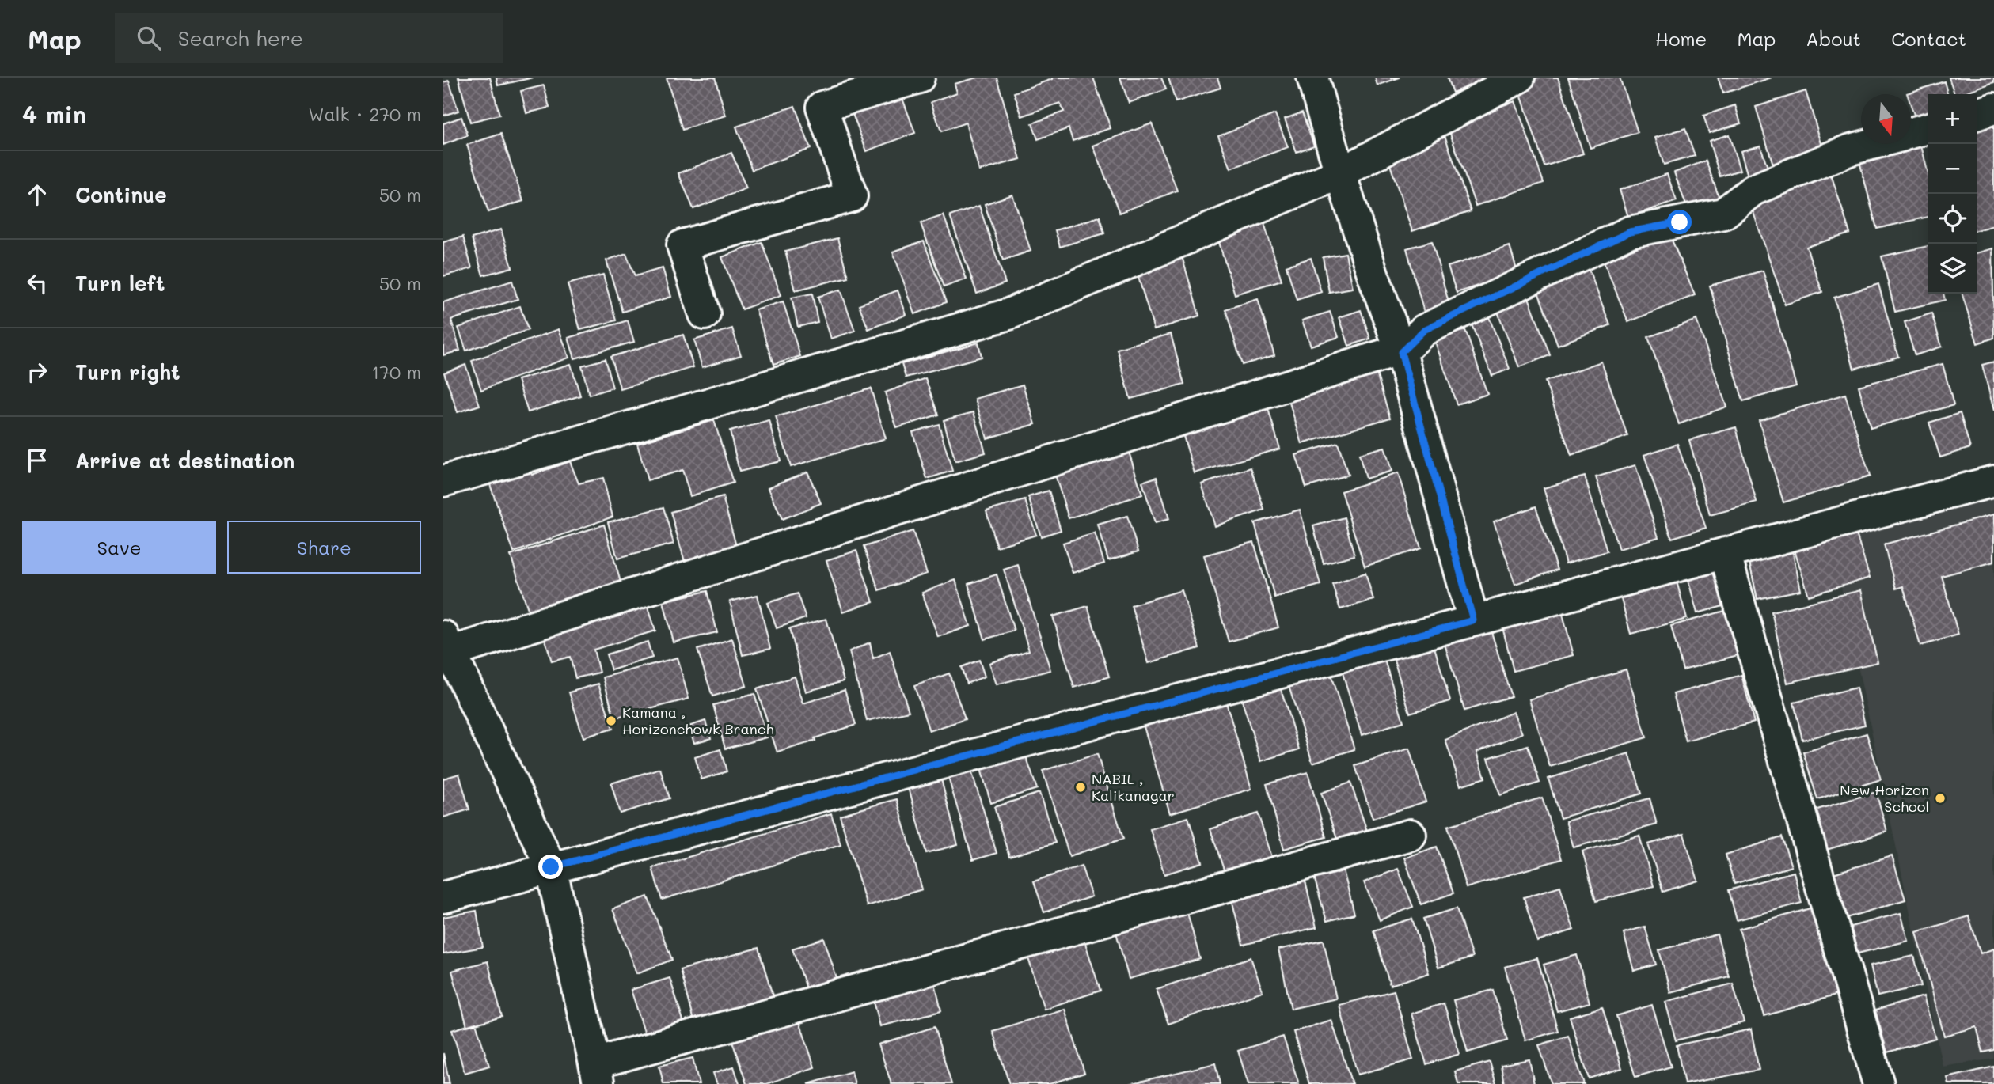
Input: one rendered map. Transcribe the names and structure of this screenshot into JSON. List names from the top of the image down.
{
  "places": ["Kamana , Horizonchowk Branch", "NABIL , Kalikanagar", "New Horizon School"],
  "north": "bottom",
  "page": {
    "header": "Map",
    "search": "Search here",
    "nav": [
      "Home",
      "Map",
      "About",
      "Contact"
    ],
    "heading": ["4 min", "Walk · 270 m"],
    "map_buttons": ["+", "−"],
    "list": [
      ["Continue", "50 m"],
      ["Turn left", "50 m"],
      ["Turn right", "170 m"],
      "Arrive at destination"
    ],
    "buttons": ["Save", "Share"]
  }
}
